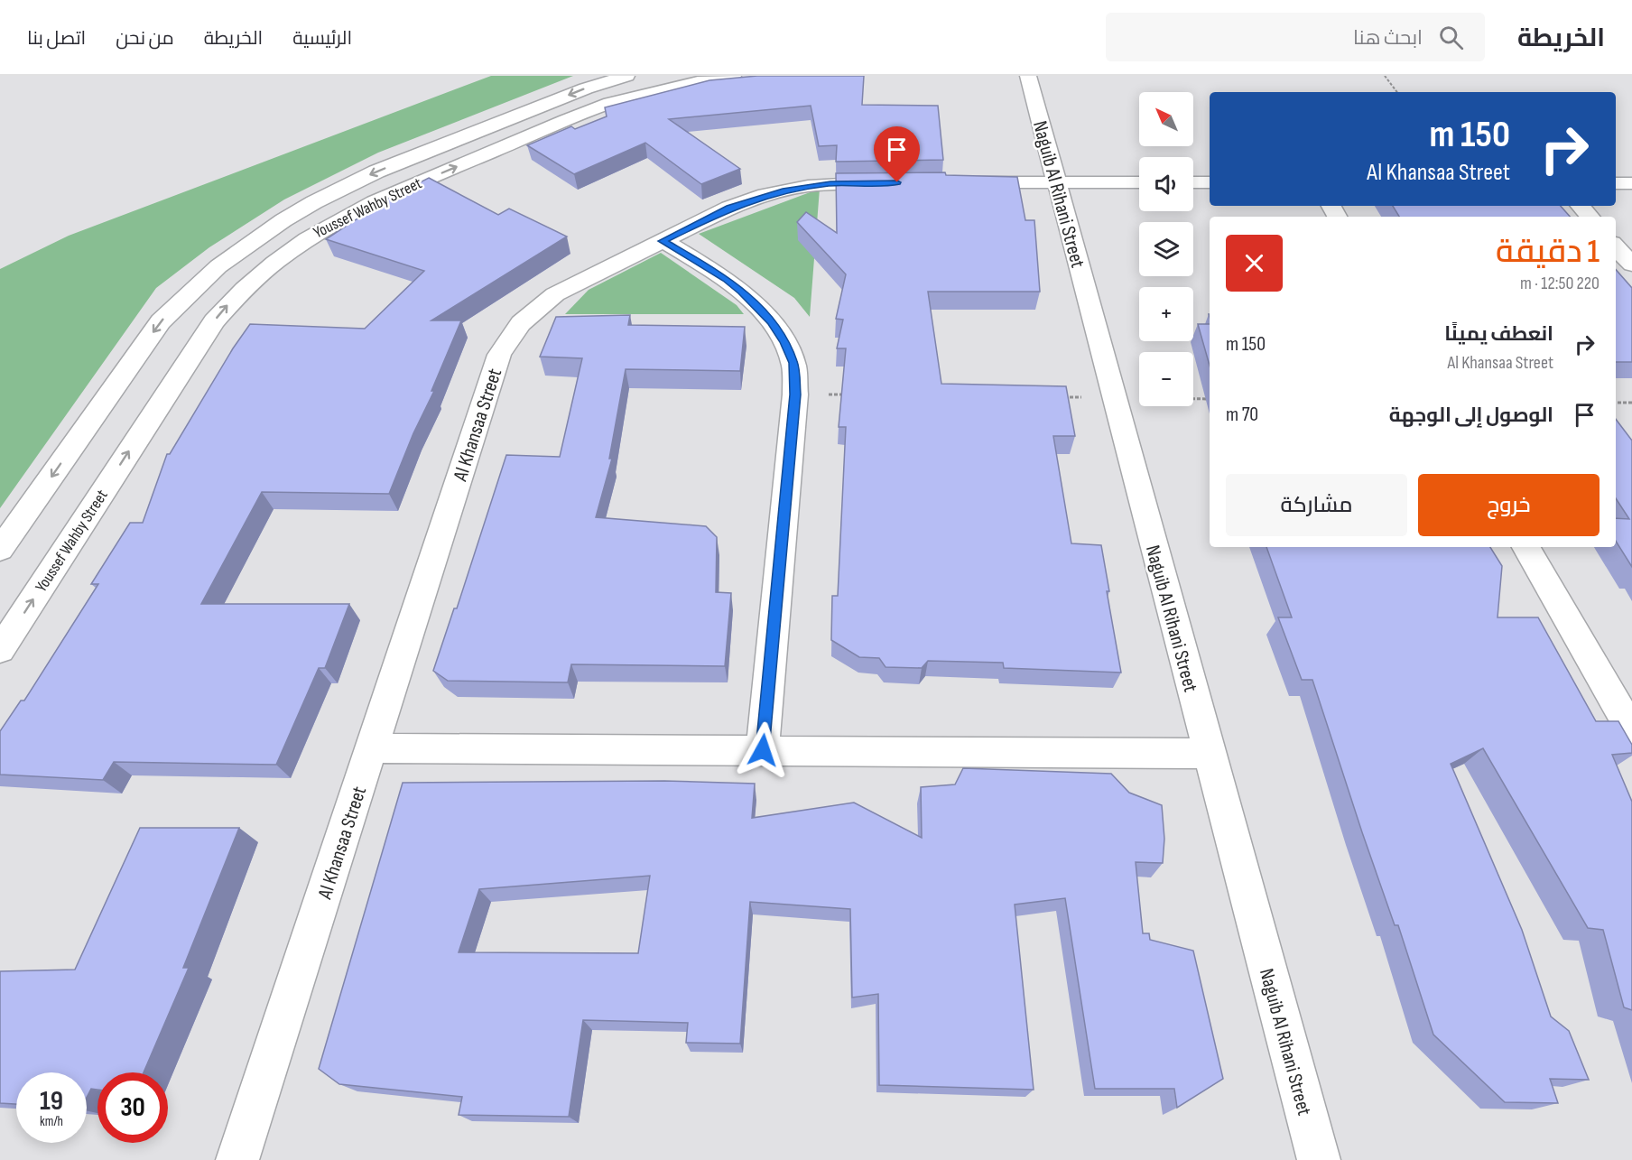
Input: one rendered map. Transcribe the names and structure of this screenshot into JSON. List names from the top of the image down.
{
  "streets": {
    "street": ["Naguib Al Rihani Street", "Youssef Wahby Street", "Al Khansaa Street"]
  },
  "north": "top left",
  "page": {
    "header": "الخريطة",
    "search": "ابحث هنا",
    "nav": [
      "الرئيسية",
      "الخريطة",
      "من نحن",
      "اتصل بنا"
    ],
    "map_buttons": ["+", "−"],
    "turn": ["150 m", "Al Khansaa Street"],
    "heading": ["1 دقيقة", "220 m · 12:50"],
    "list": [
      {
        "name": "انعطف يمينًا",
        "note": "Al Khansaa Street",
        "value": "150 m"
      },
      {
        "name": "الوصول إلى الوجهة",
        "value": "70 m"
      }
    ],
    "buttons": ["خروج", "مشاركة"],
    "speed": "19 km/h",
    "limit": "30"
  }
}
